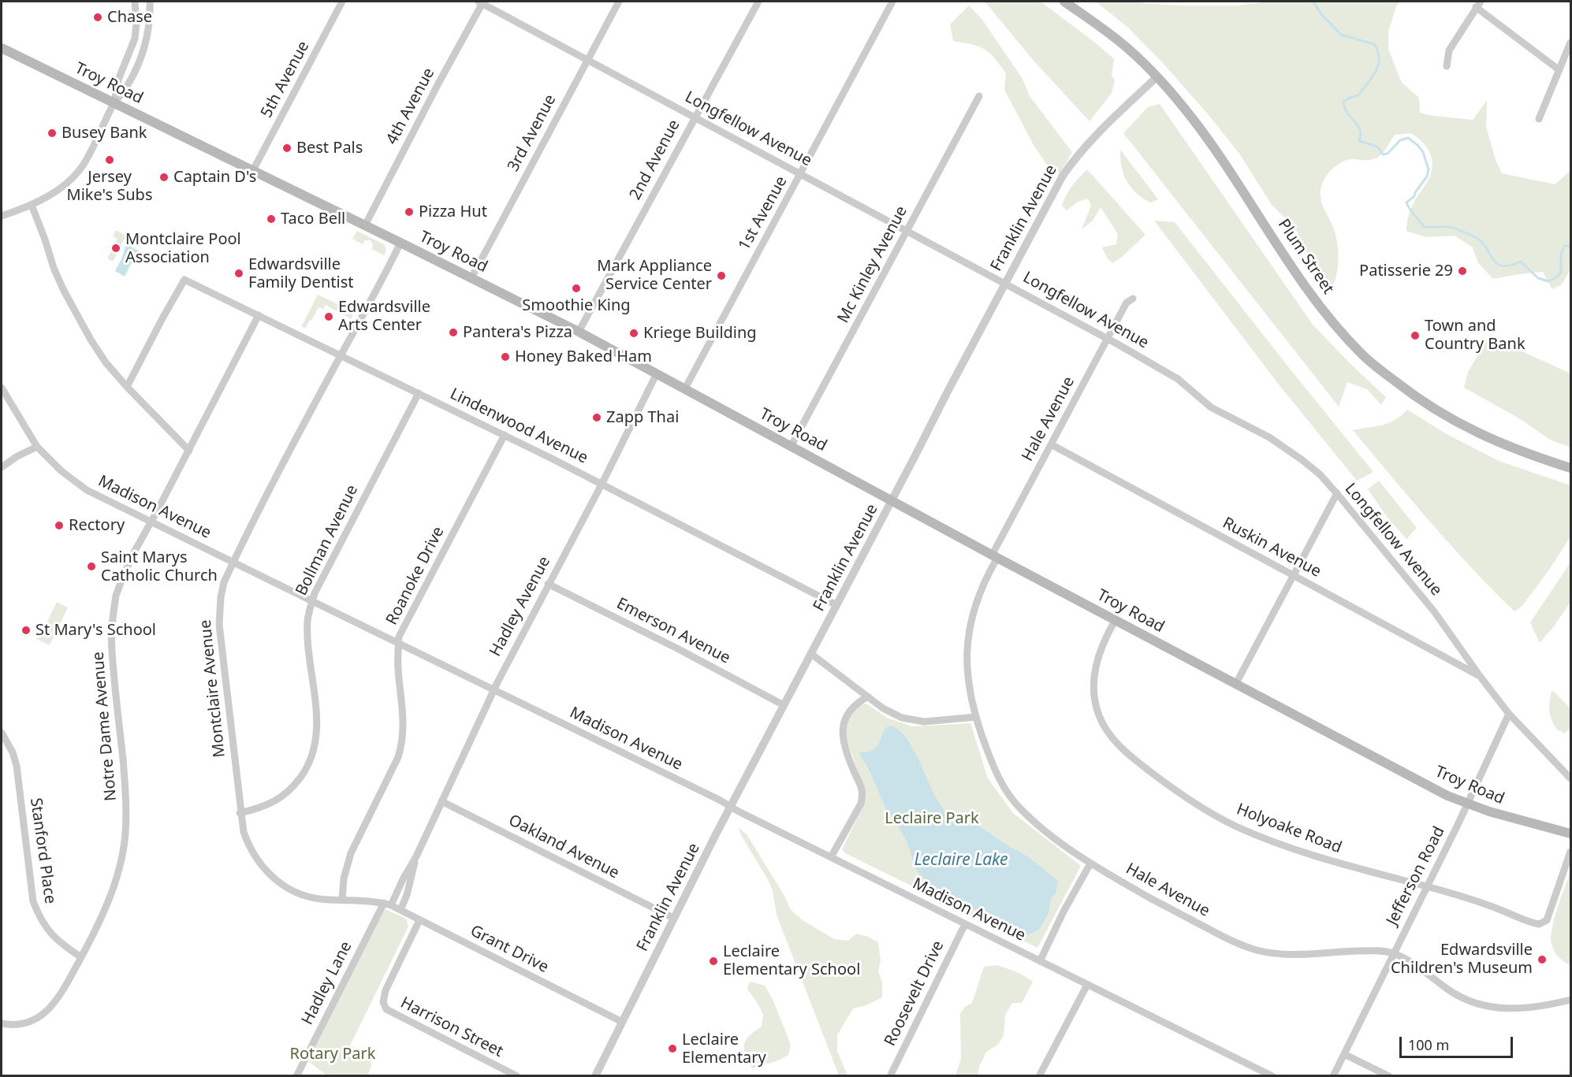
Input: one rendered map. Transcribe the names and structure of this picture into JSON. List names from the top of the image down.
{
  "streets": {
    "main road": ["Troy Road", "Plum Street"],
    "street": [
      "5th Avenue",
      "4th Avenue",
      "Longfellow Avenue",
      "3rd Avenue",
      "2nd Avenue",
      "1st Avenue",
      "Franklin Avenue",
      "Mc Kinley Avenue",
      "Hale Avenue",
      "Lindenwood Avenue",
      "Madison Avenue",
      "Bollman Avenue",
      "Ruskin Avenue",
      "Roanoke Drive",
      "Hadley Avenue",
      "Emerson Avenue",
      "Montclaire Avenue",
      "Notre Dame Avenue",
      "Holyoake Road",
      "Oakland Avenue",
      "Stanford Place",
      "Jefferson Road",
      "Grant Drive",
      "Hadley Lane",
      "Roosevelt Drive",
      "Harrison Street"
    ]
  },
  "crossings": [
    ["5th Avenue", "Troy Road"],
    ["Troy Road", "4th Avenue"],
    ["Troy Road", "3rd Avenue"],
    ["Troy Road", "2nd Avenue"],
    ["Troy Road", "1st Avenue"],
    ["Troy Road", "Franklin Avenue"],
    ["Troy Road", "Mc Kinley Avenue"],
    ["Troy Road", "Hale Avenue"],
    ["Troy Road", "Hadley Avenue"],
    ["Troy Road", "Montclaire Avenue"],
    ["Troy Road", "Holyoake Road"],
    ["Troy Road", "Jefferson Road"],
    ["4th Avenue", "Longfellow Avenue"],
    ["Longfellow Avenue", "3rd Avenue"],
    ["Longfellow Avenue", "2nd Avenue"],
    ["Longfellow Avenue", "1st Avenue"],
    ["Longfellow Avenue", "Franklin Avenue"],
    ["Longfellow Avenue", "Mc Kinley Avenue"],
    ["Longfellow Avenue", "Hale Avenue"],
    ["Longfellow Avenue", "Ruskin Avenue"],
    ["Longfellow Avenue", "Jefferson Road"],
    ["Franklin Avenue", "Plum Street"],
    ["Franklin Avenue", "Lindenwood Avenue"],
    ["Franklin Avenue", "Madison Avenue"],
    ["Franklin Avenue", "Emerson Avenue"],
    ["Franklin Avenue", "Oakland Avenue"],
    ["Franklin Avenue", "Grant Drive"],
    ["Hale Avenue", "Ruskin Avenue"],
    ["Hale Avenue", "Jefferson Road"],
    ["Lindenwood Avenue", "Bollman Avenue"],
    ["Lindenwood Avenue", "Roanoke Drive"],
    ["Lindenwood Avenue", "Hadley Avenue"],
    ["Lindenwood Avenue", "Montclaire Avenue"],
    ["Lindenwood Avenue", "Notre Dame Avenue"],
    ["Madison Avenue", "Bollman Avenue"],
    ["Madison Avenue", "Roanoke Drive"],
    ["Madison Avenue", "Hadley Avenue"],
    ["Madison Avenue", "Montclaire Avenue"],
    ["Madison Avenue", "Notre Dame Avenue"],
    ["Madison Avenue", "Roosevelt Drive"],
    ["Bollman Avenue", "Montclaire Avenue"],
    ["Roanoke Drive", "Montclaire Avenue"],
    ["Hadley Avenue", "Emerson Avenue"],
    ["Hadley Avenue", "Montclaire Avenue"],
    ["Hadley Avenue", "Oakland Avenue"],
    ["Hadley Avenue", "Grant Drive"],
    ["Hadley Avenue", "Hadley Lane"],
    ["Montclaire Avenue", "Grant Drive"],
    ["Montclaire Avenue", "Hadley Lane"],
    ["Notre Dame Avenue", "Stanford Place"],
    ["Holyoake Road", "Jefferson Road"],
    ["Grant Drive", "Hadley Lane"],
    ["Grant Drive", "Harrison Street"]
  ],
  "water": ["Leclaire Lake"],
  "parks": ["Leclaire Park", "Rotary Park"],
  "places": [
    "Chase",
    "Busey Bank",
    "Best Pals",
    "Jersey Mike's Subs",
    "Captain D's",
    "Pizza Hut",
    "Taco Bell",
    "Montclaire Pool Association",
    "Patisserie 29",
    "Edwardsville Family Dentist",
    "Mark Appliance Service Center",
    "Smoothie King",
    "Edwardsville Arts Center",
    "Pantera's Pizza",
    "Kriege Building",
    "Town and Country Bank",
    "Honey Baked Ham",
    "Zapp Thai",
    "Rectory",
    "Saint Marys Catholic Church",
    "St Mary's School",
    "Edwardsville Children's Museum",
    "Leclaire Elementary School",
    "Leclaire Elementary"
  ],
  "scale_bar": "100 m"
}
